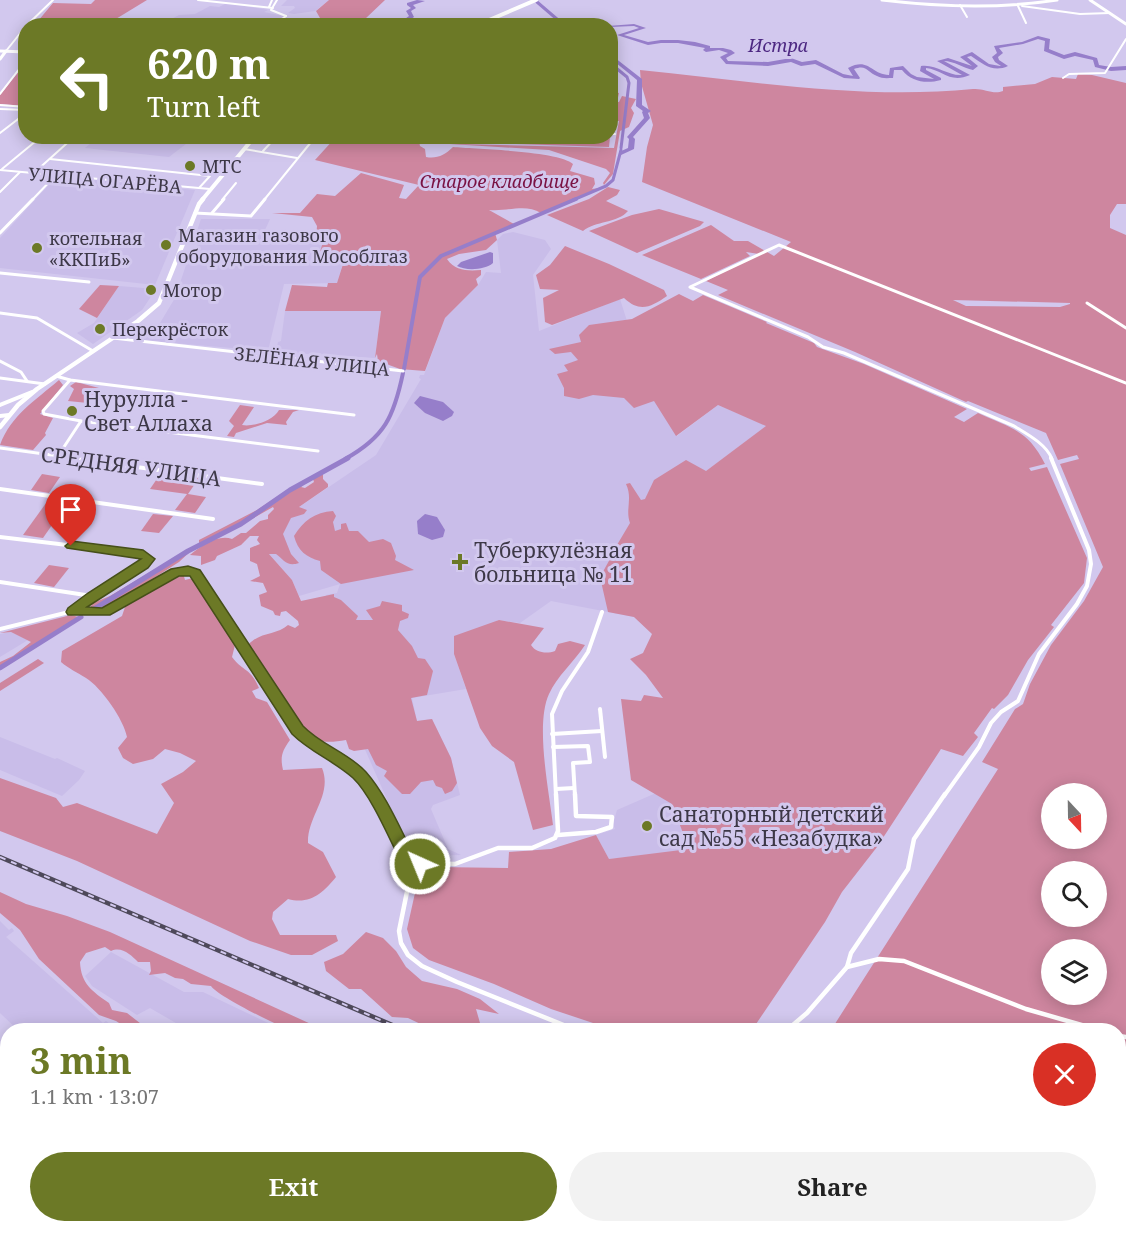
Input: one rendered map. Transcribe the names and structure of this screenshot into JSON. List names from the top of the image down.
{
  "streets": {
    "street": ["УЛИЦА ОГАРЁВА", "ЗЕЛЁНАЯ УЛИЦА", "СРЕДНЯЯ УЛИЦА"]
  },
  "water": ["Истра"],
  "parks": ["Старое кладбище"],
  "places": {
    "other": [
      "МТС",
      "Магазин газового оборудования Мособлгаз",
      "котельная «ККПиБ»",
      "Мотор",
      "Перекрёсток",
      "Нурулла - Свет Аллаха",
      "Санаторный детский сад №55 «Незабудка»"
    ],
    "health": ["Туберкулёзная больница № 11"]
  },
  "north": "bottom",
  "page": {
    "turn": ["620 m", "Turn left"],
    "heading": ["3 min", "1.1 km · 13:07"],
    "buttons": ["Exit", "Share"]
  }
}
